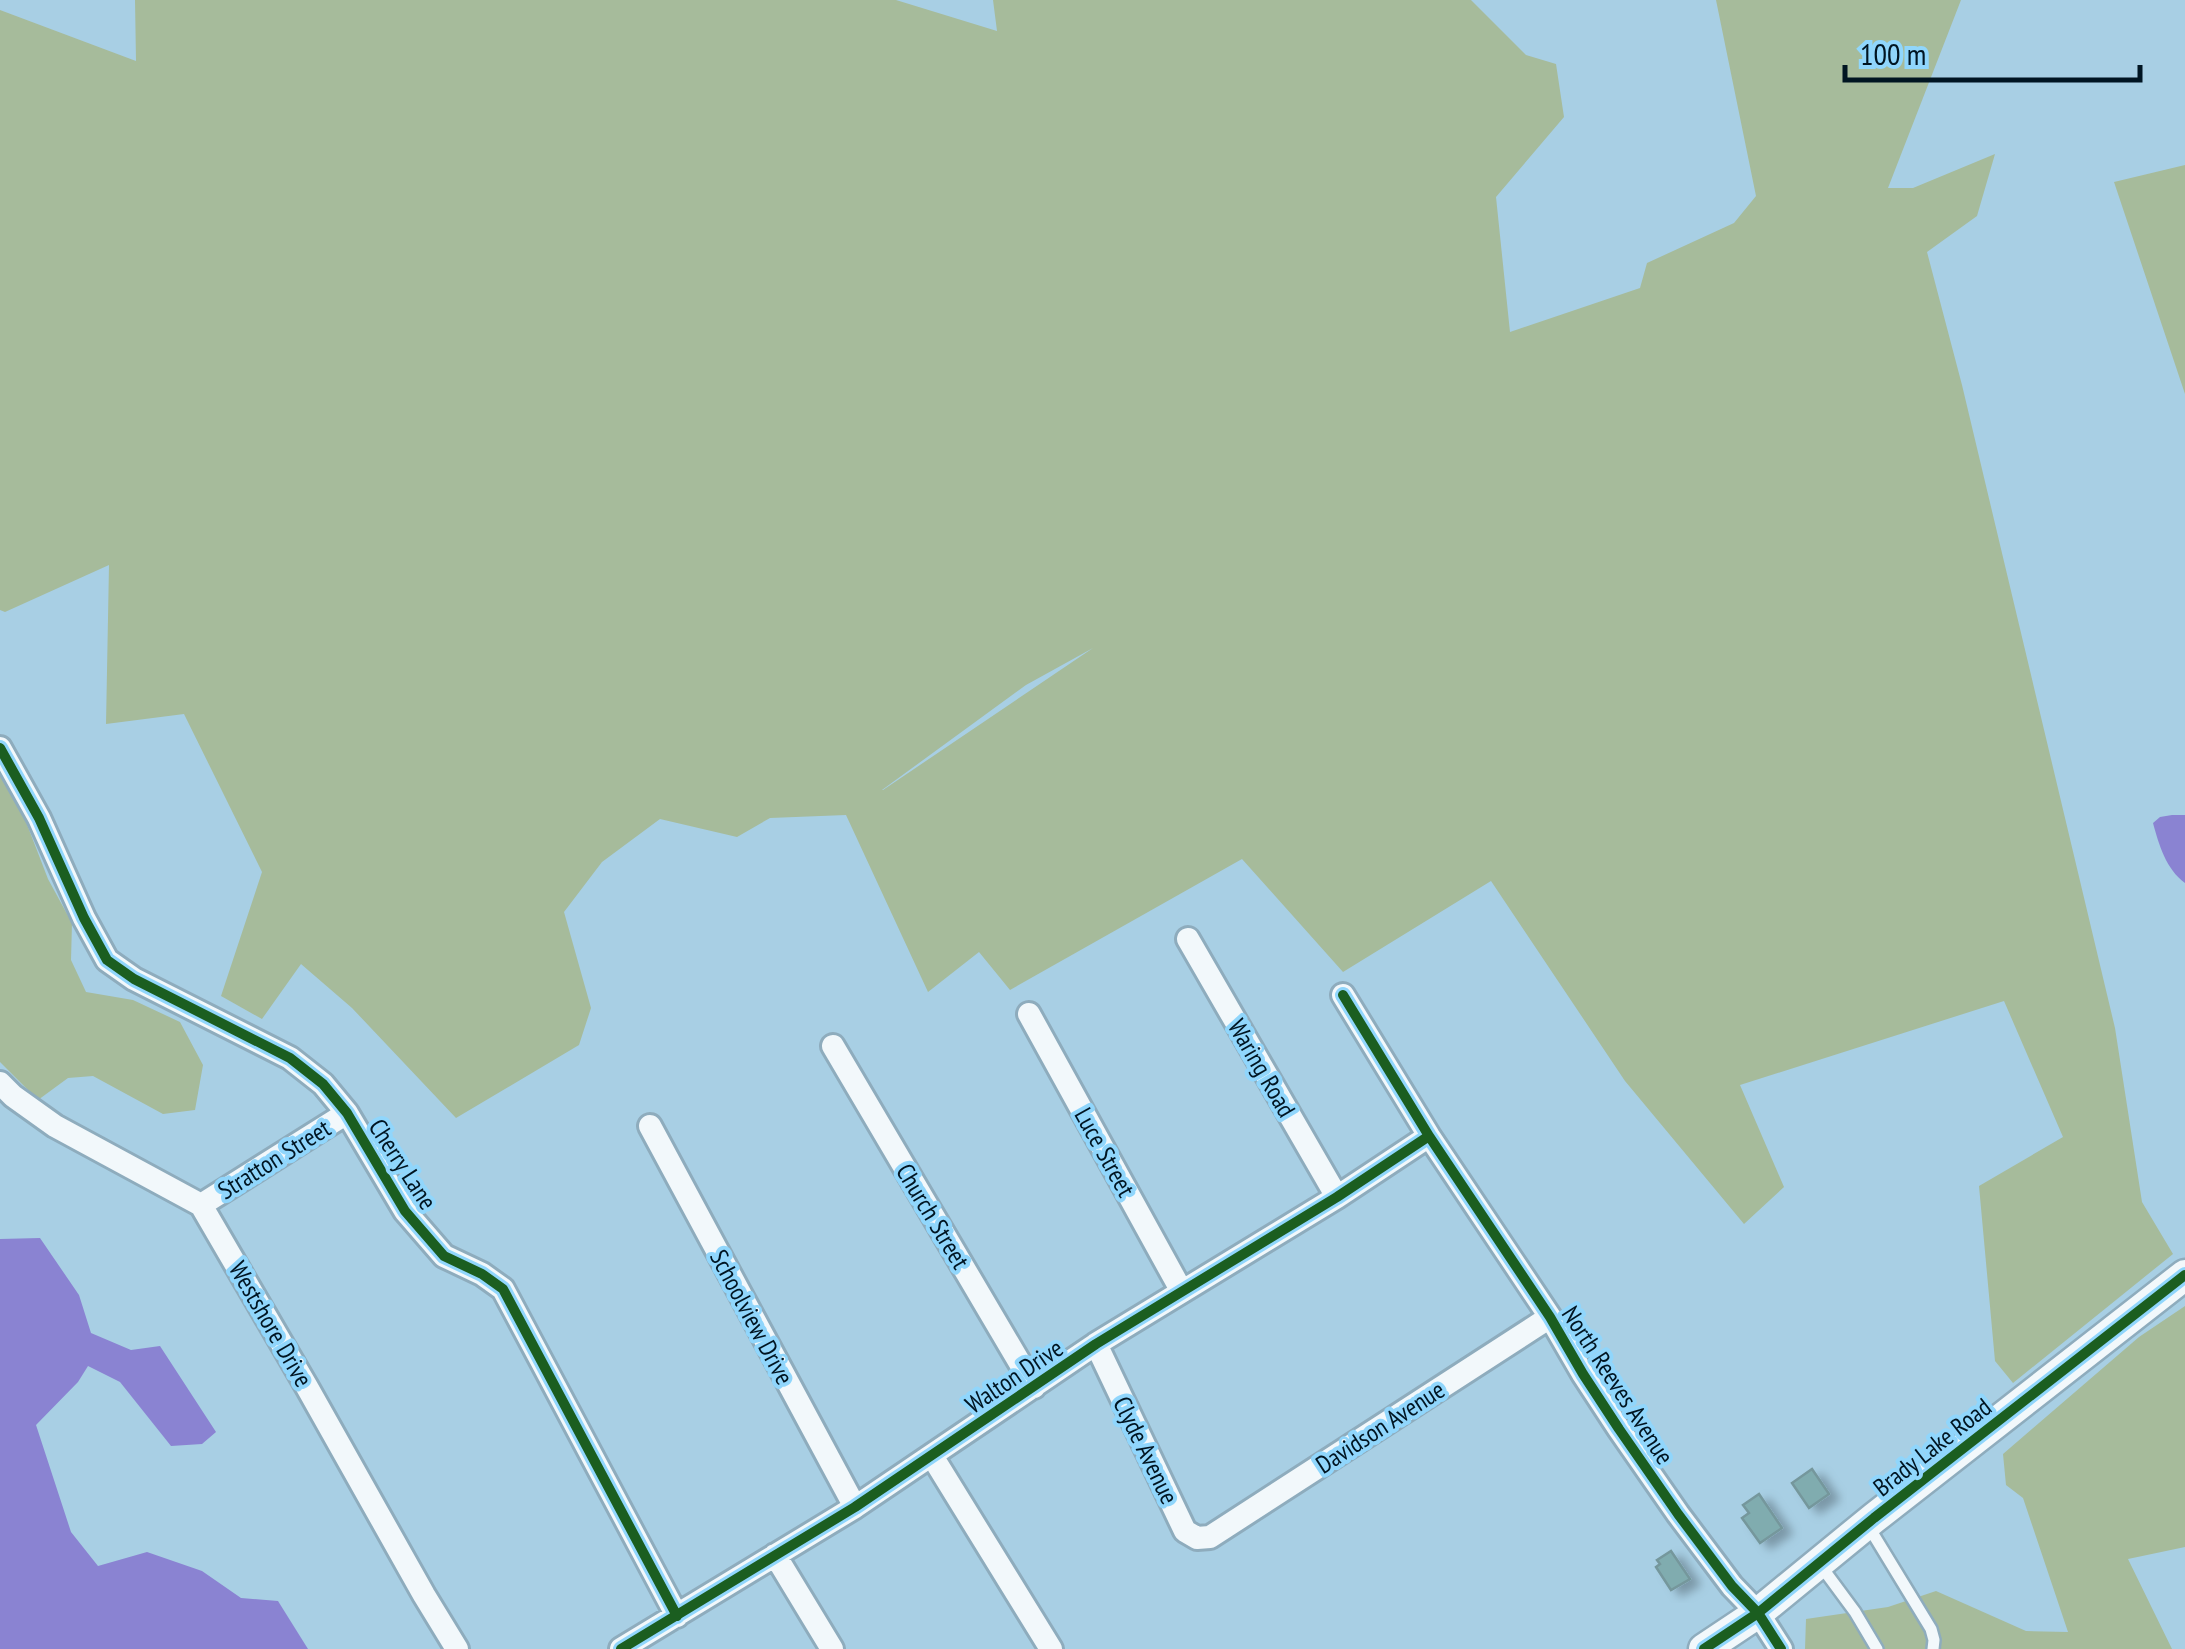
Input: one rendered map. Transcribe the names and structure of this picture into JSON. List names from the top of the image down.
{
  "streets": {
    "street": [
      "Waring Road",
      "Luce Street",
      "Stratton Street",
      "Cherry Lane",
      "Church Street",
      "Schoolview Drive",
      "Westshore Drive",
      "Walton Drive",
      "North Reeves Avenue",
      "Davidson Avenue",
      "Brady Lake Road",
      "Clyde Avenue"
    ]
  },
  "crossings": [
    ["Waring Road", "Walton Drive"],
    ["Luce Street", "Walton Drive"],
    ["Stratton Street", "Cherry Lane"],
    ["Stratton Street", "Westshore Drive"],
    ["Cherry Lane", "Walton Drive"],
    ["Church Street", "Walton Drive"],
    ["Schoolview Drive", "Walton Drive"],
    ["Walton Drive", "North Reeves Avenue"],
    ["Walton Drive", "Clyde Avenue"],
    ["North Reeves Avenue", "Davidson Avenue"],
    ["North Reeves Avenue", "Brady Lake Road"],
    ["Davidson Avenue", "Clyde Avenue"]
  ],
  "scale_bar": "100 m"
}
